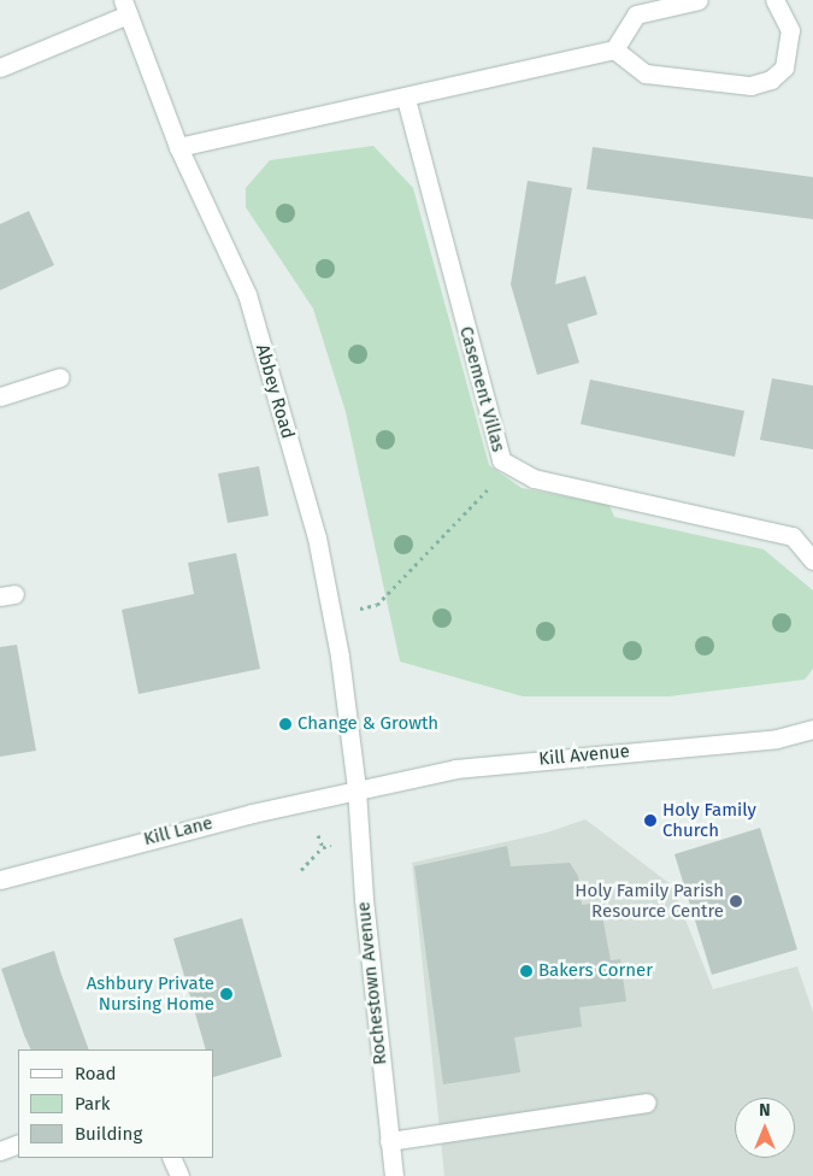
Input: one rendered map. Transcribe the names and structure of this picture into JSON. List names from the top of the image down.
{
  "streets": {
    "main road": [
      "Casement Villas",
      "Abbey Road",
      "Kill Avenue",
      "Kill Lane",
      "Rochestown Avenue"
    ]
  },
  "crossings": [
    ["Abbey Road", "Kill Avenue"],
    ["Abbey Road", "Kill Lane"],
    ["Abbey Road", "Rochestown Avenue"],
    ["Kill Avenue", "Kill Lane"],
    ["Kill Avenue", "Rochestown Avenue"],
    ["Kill Lane", "Rochestown Avenue"]
  ],
  "places": [
    "Change & Growth",
    "Holy Family Church",
    "Holy Family Parish Resource Centre",
    "Bakers Corner",
    "Ashbury Private Nursing Home"
  ],
  "legend": ["Road", "Park", "Building"],
  "north": "top"
}
